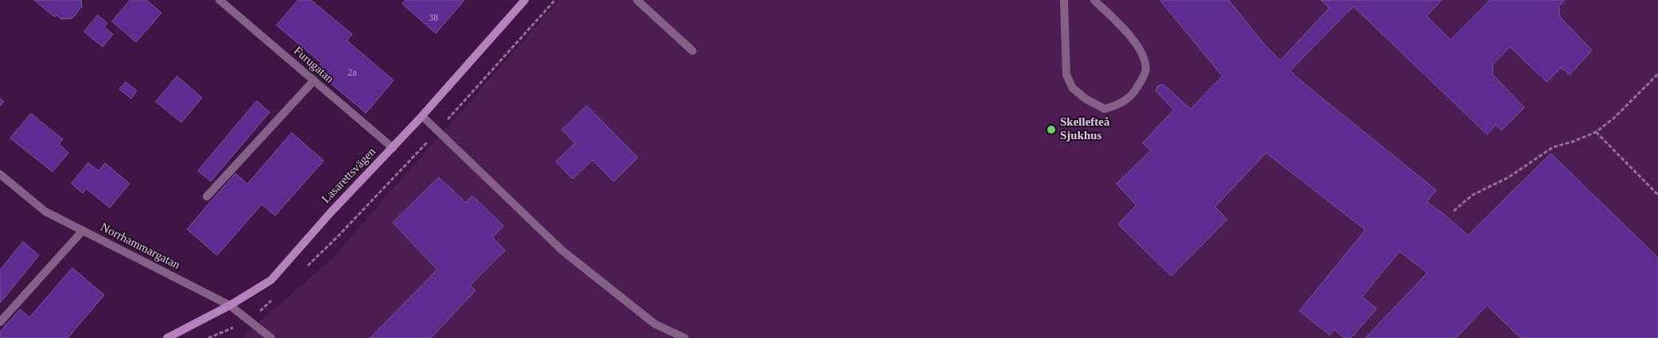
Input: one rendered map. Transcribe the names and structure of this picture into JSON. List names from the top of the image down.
{
  "streets": {
    "main road": ["Lasarettsvägen"],
    "street": ["Furugatan", "Norrhammargatan"]
  },
  "crossings": [
    ["Furugatan", "Lasarettsvägen"],
    ["Lasarettsvägen", "Norrhammargatan"]
  ],
  "places": ["Skellefteå Sjukhus"],
  "house_numbers": ["38", "2a"]
}
